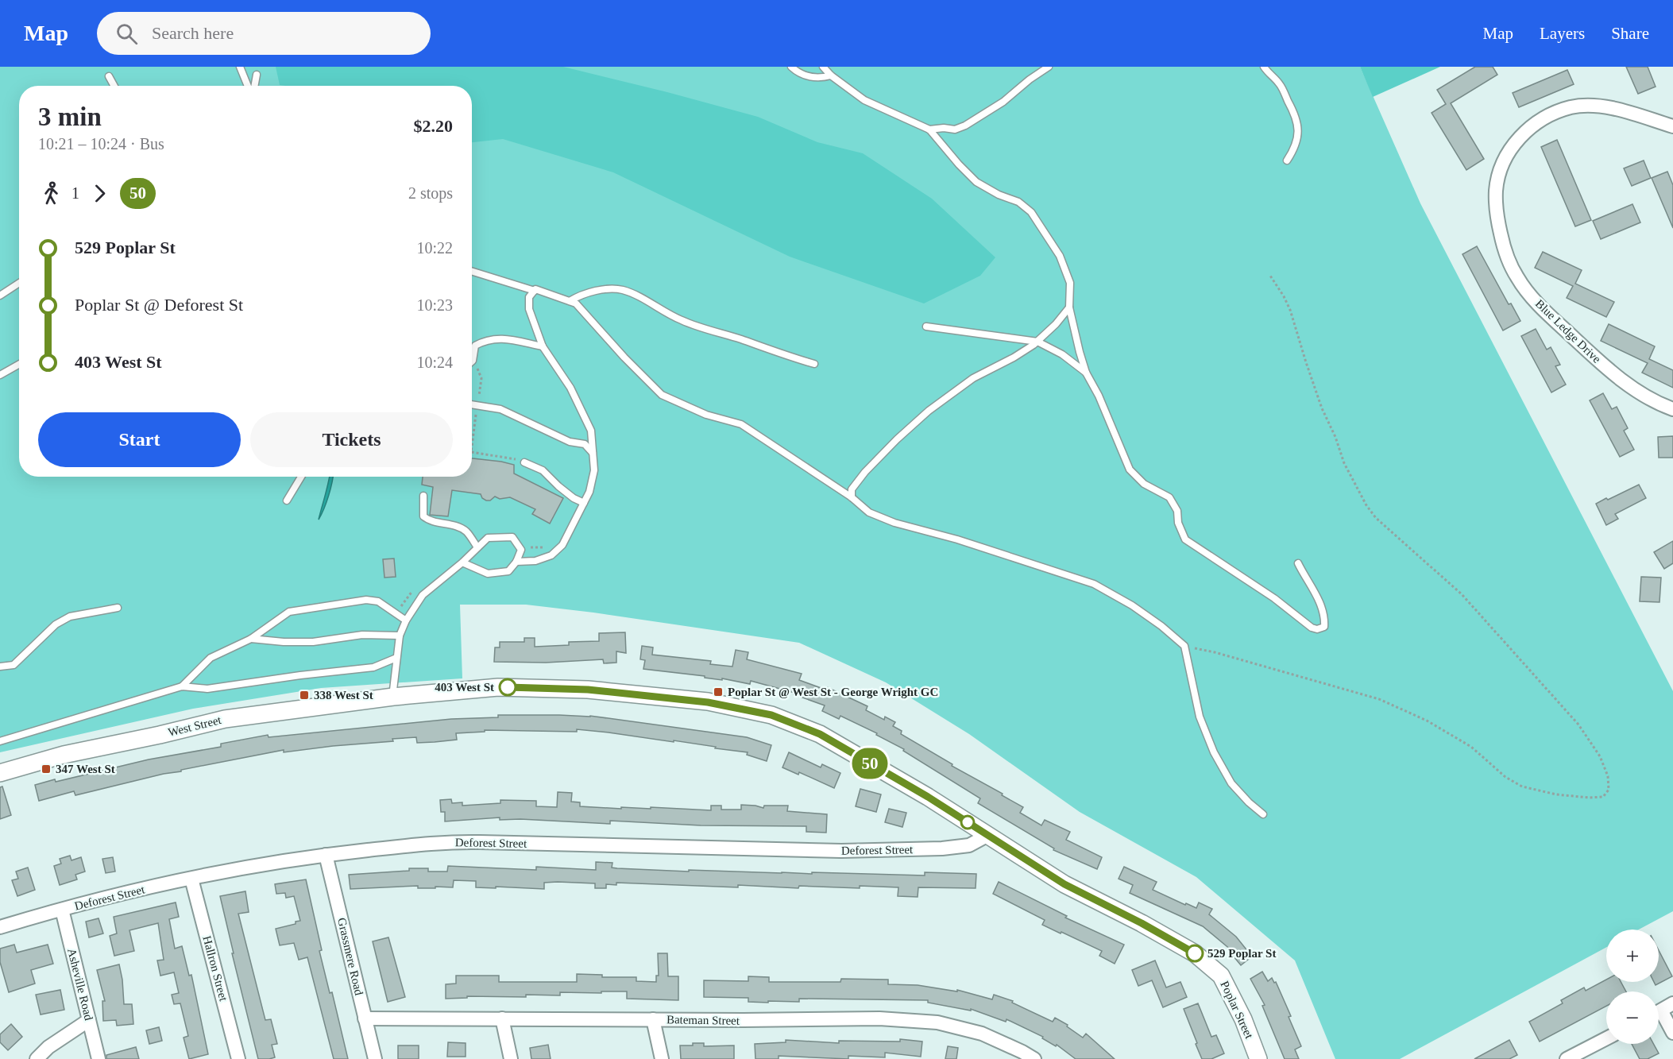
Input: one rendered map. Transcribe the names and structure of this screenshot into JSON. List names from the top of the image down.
{
  "streets": {
    "street": [
      "Blue Ledge Drive",
      "West Street",
      "Deforest Street",
      "Grassmere Road",
      "Hallron Street",
      "Asheville Road",
      "Poplar Street",
      "Bateman Street"
    ]
  },
  "crossings": [
    ["West Street", "Poplar Street"],
    ["Deforest Street", "Grassmere Road"],
    ["Deforest Street", "Hallron Street"],
    ["Deforest Street", "Asheville Road"],
    ["Deforest Street", "Poplar Street"],
    ["Grassmere Road", "Bateman Street"]
  ],
  "places": {
    "other": ["403 West St", "529 Poplar St"],
    "transit": ["Poplar St @ West St - George Wright GC", "338 West St", "347 West St"]
  },
  "lines": ["bus line 50"],
  "page": {
    "header": "Map",
    "search": "Search here",
    "nav": ["Map", "Layers", "Share"],
    "on_map": "50",
    "heading": ["3 min", "10:21 – 10:24 · Bus", "$2.20"],
    "legs": ["1", "50", "2 stops"],
    "list": [
      {
        "name": "529 Poplar St",
        "value": "10:22"
      },
      {
        "name": "Poplar St @ Deforest St",
        "value": "10:23"
      },
      {
        "name": "403 West St",
        "value": "10:24"
      }
    ],
    "buttons": ["Start", "Tickets"],
    "map_buttons": ["+", "−"]
  }
}
